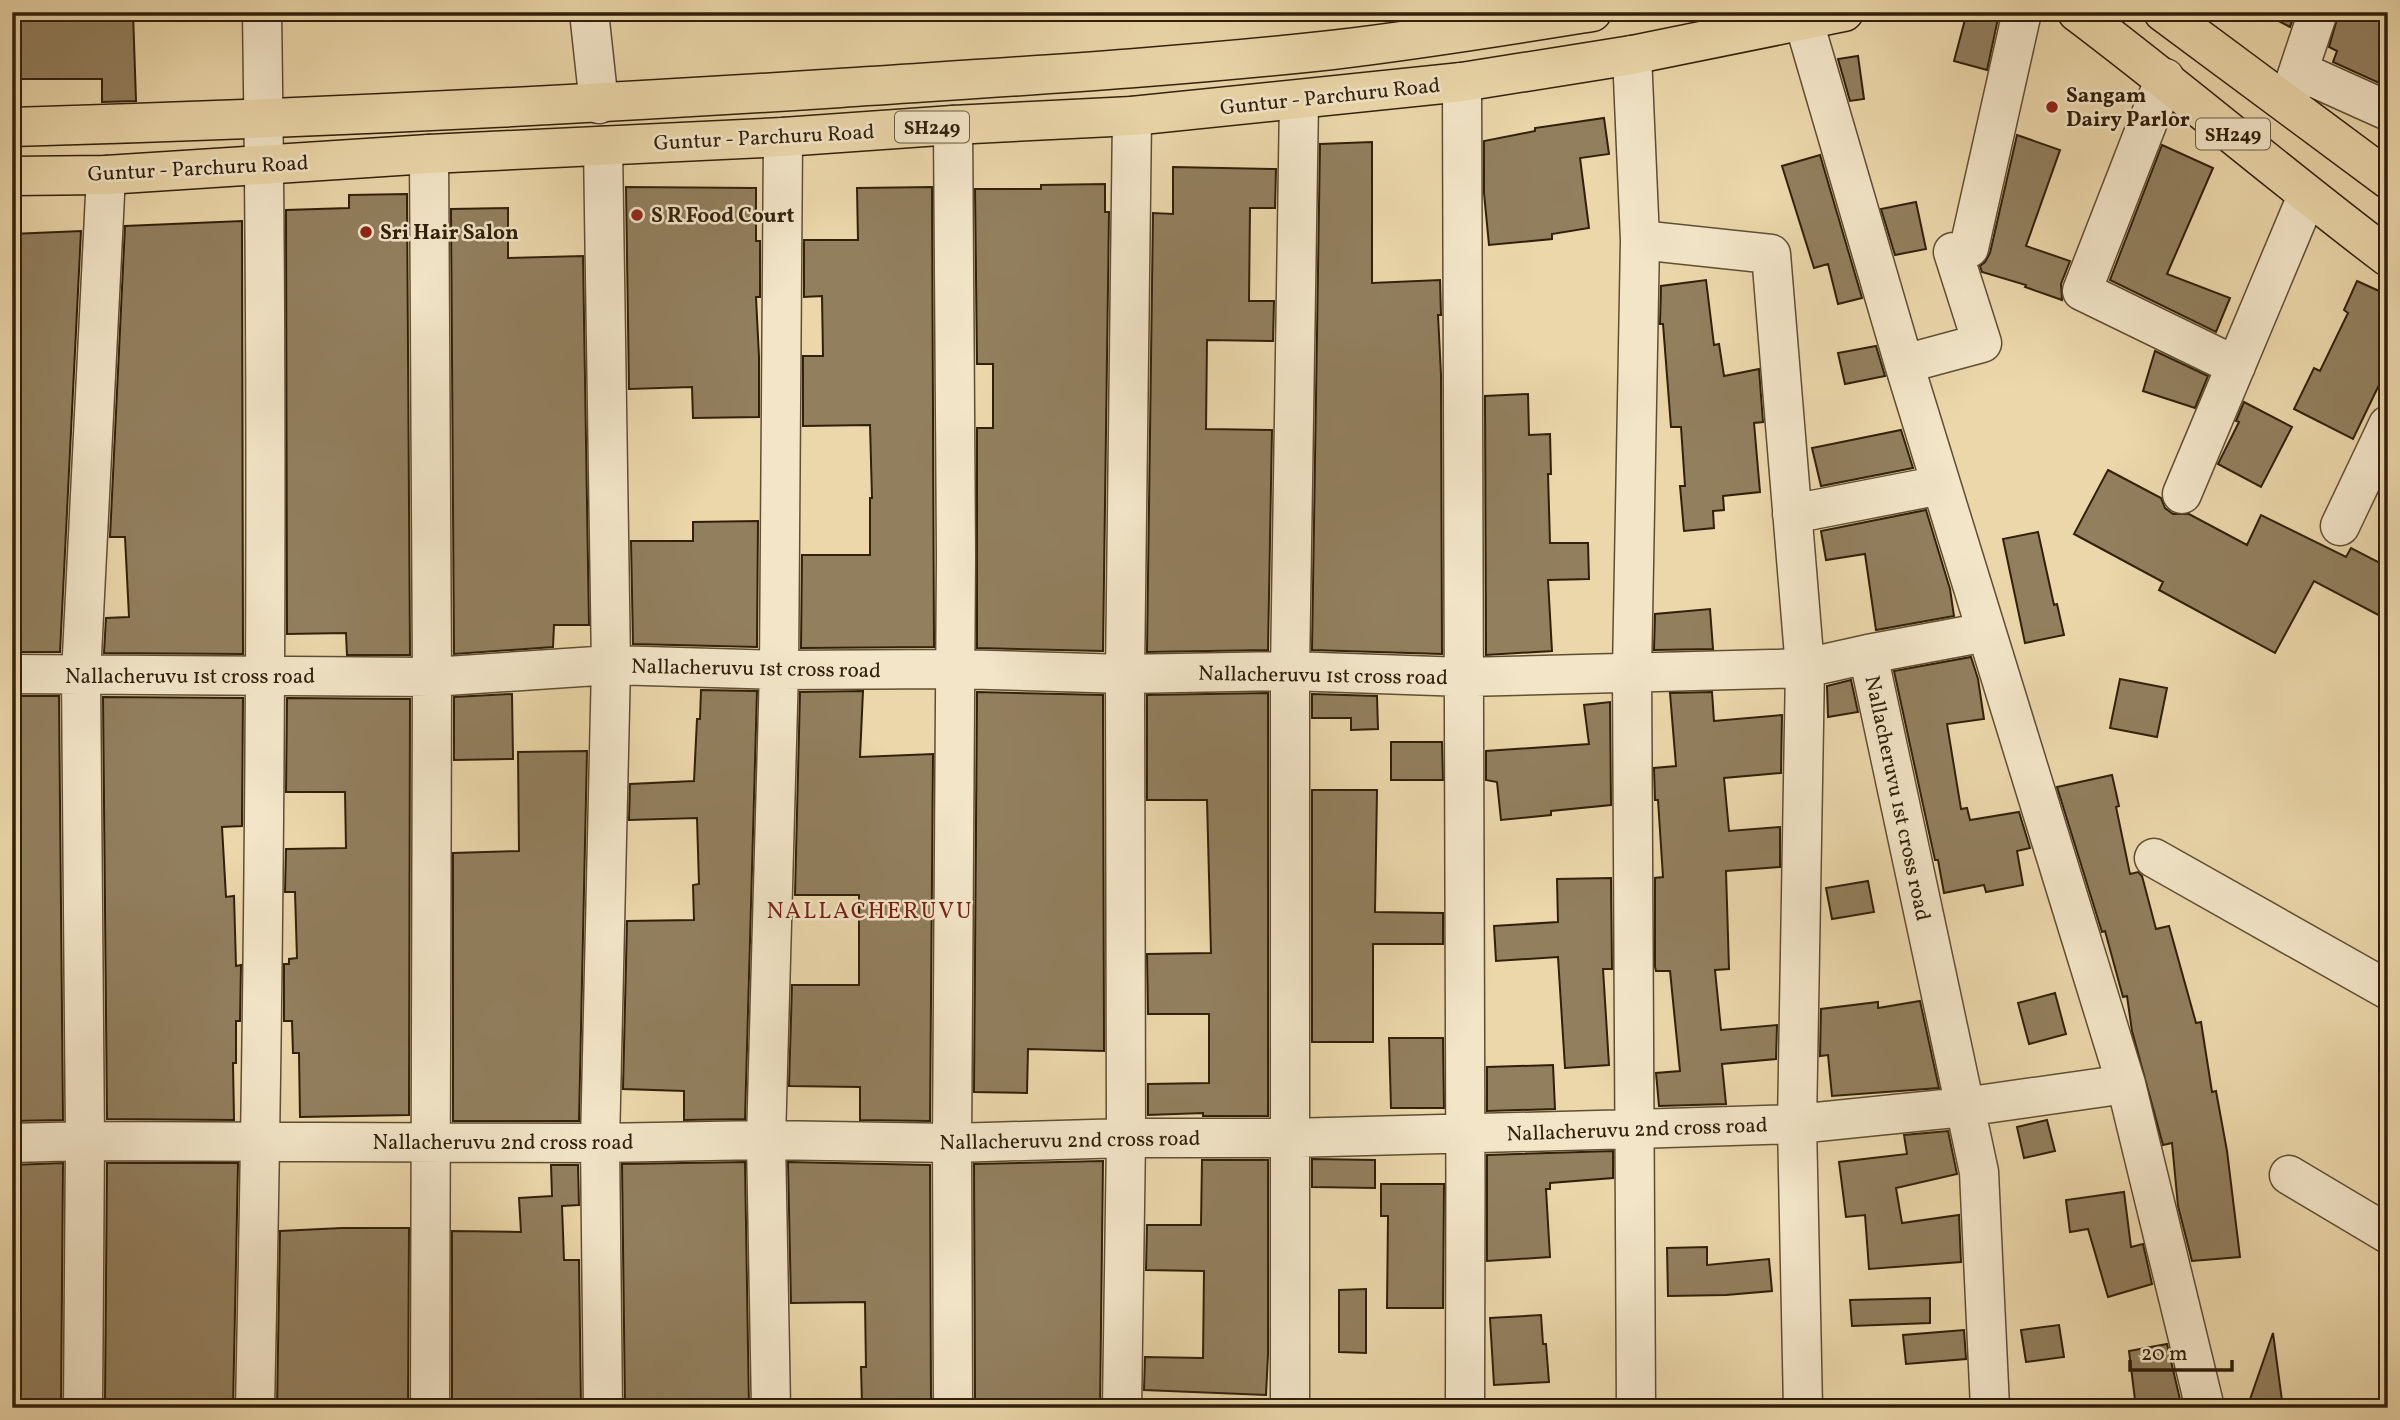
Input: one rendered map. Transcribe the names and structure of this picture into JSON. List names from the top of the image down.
{
  "streets": {
    "main road": ["Guntur - Parchuru Road", "SH249"],
    "street": ["Nallacheruvu 1st cross road", "Nallacheruvu 2nd cross road"]
  },
  "crossings": [
    ["Nallacheruvu 1st cross road", "Nallacheruvu 2nd cross road"]
  ],
  "districts": ["NALLACHERUVU"],
  "places": ["Sangam Dairy Parlor", "S R Food Court", "Sri Hair Salon"],
  "scale_bar": "20 m"
}
